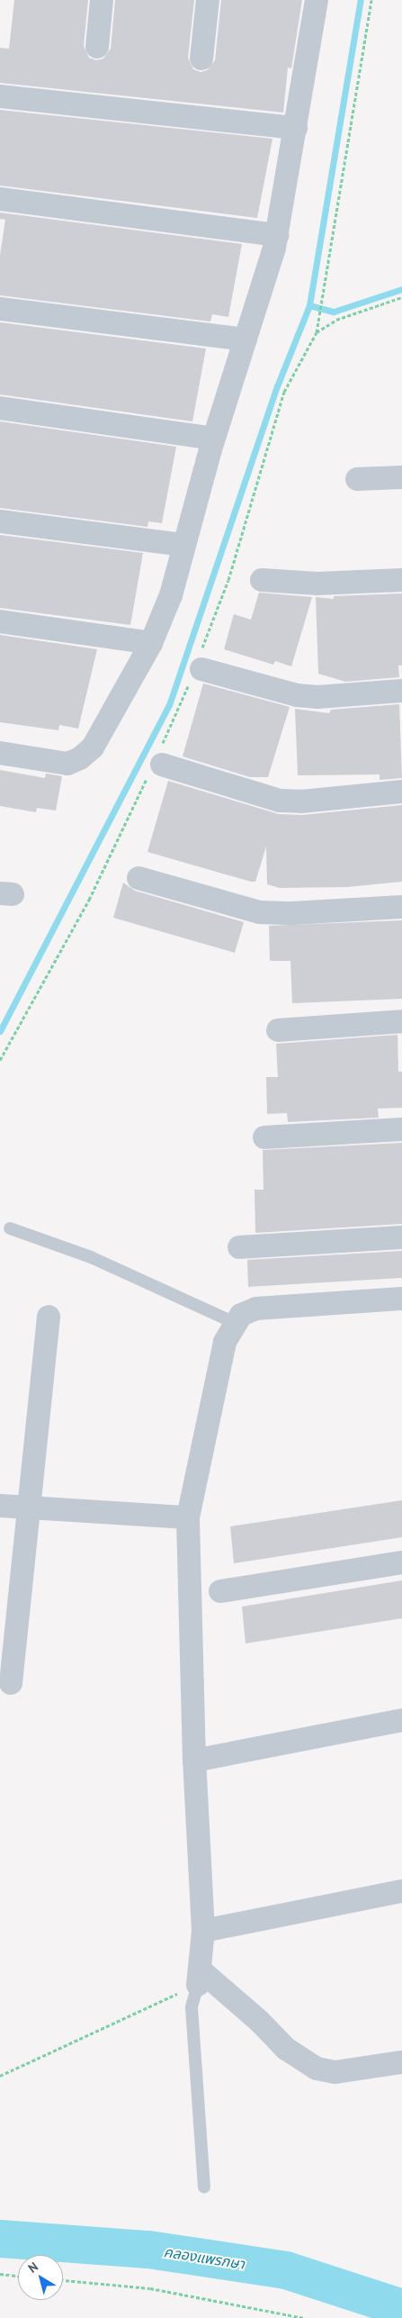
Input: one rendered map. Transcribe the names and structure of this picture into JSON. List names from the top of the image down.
{
  "water": ["คลองแพรกษา"],
  "north": "top left"
}
